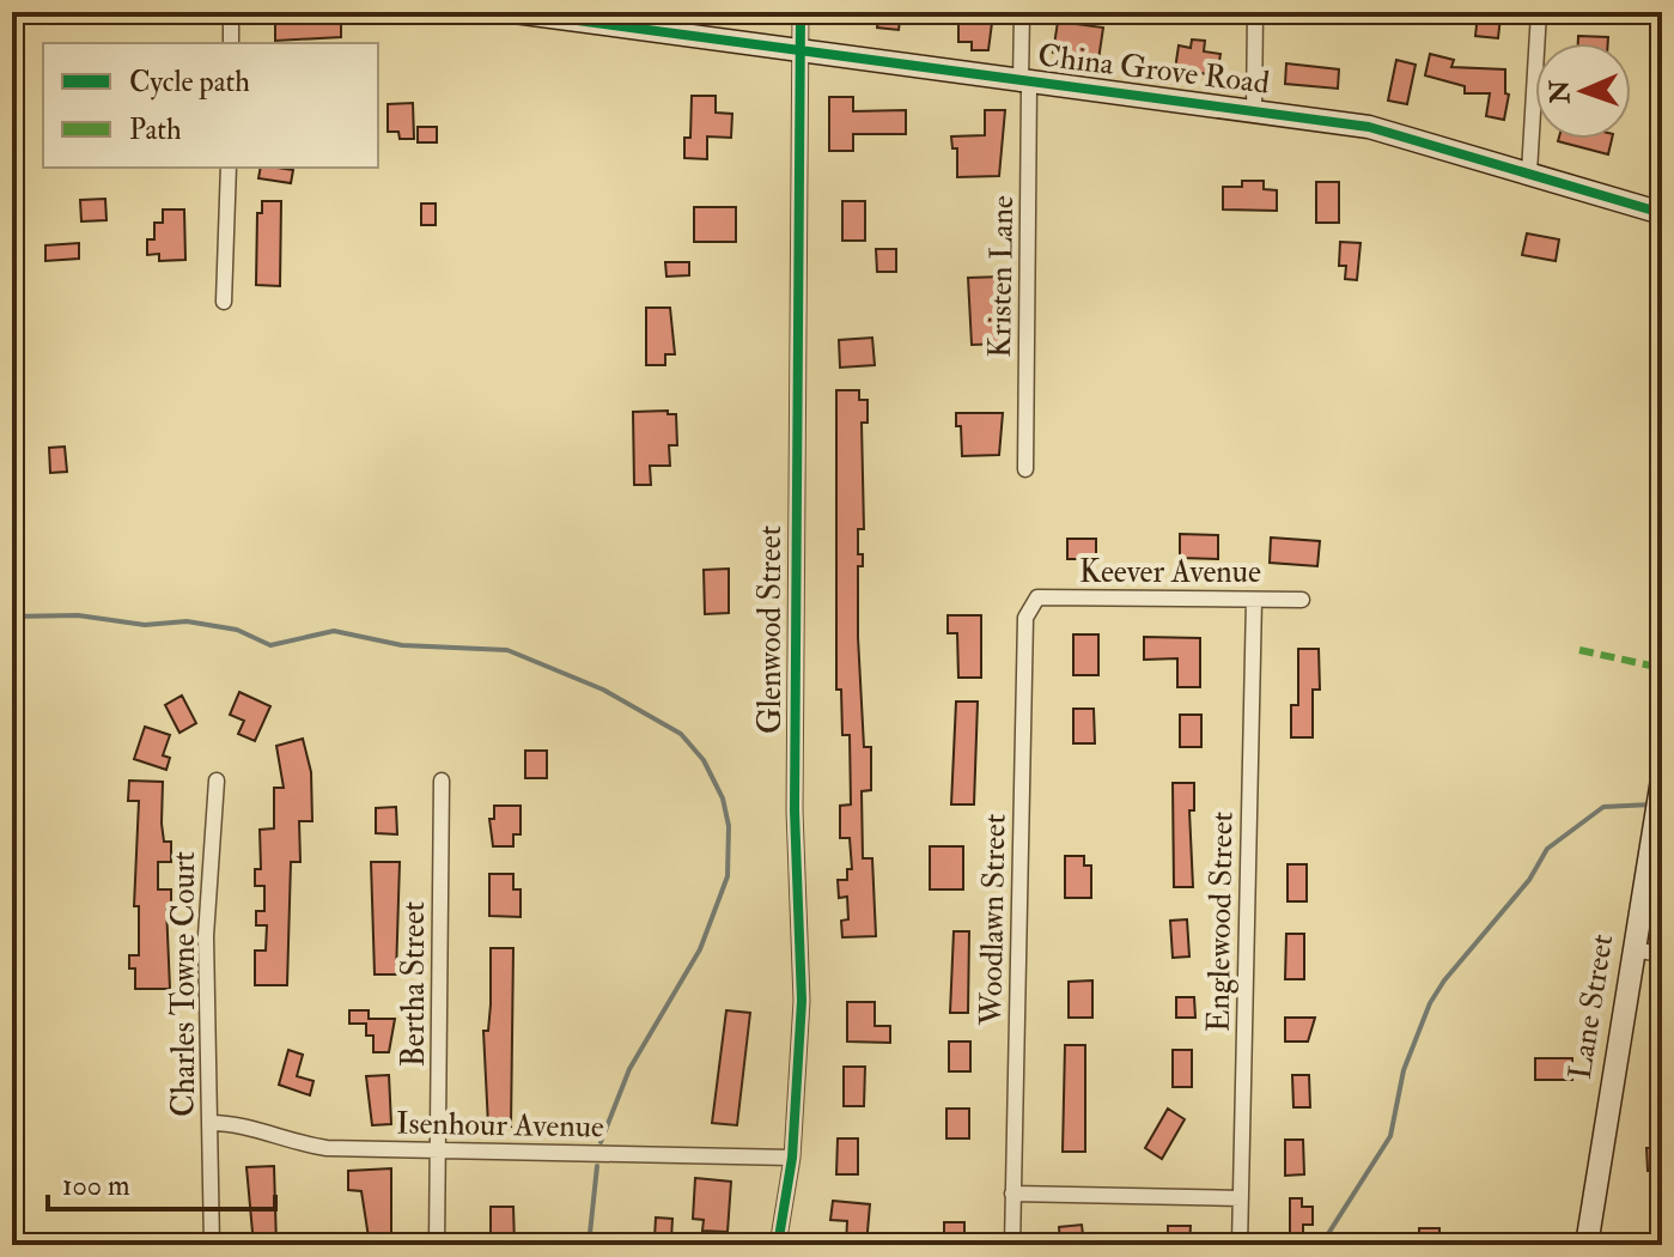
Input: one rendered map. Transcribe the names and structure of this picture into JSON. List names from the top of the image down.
{
  "streets": {
    "street": [
      "China Grove Road",
      "Kristen Lane",
      "Keever Avenue",
      "Glenwood Street",
      "Woodlawn Street",
      "Englewood Street",
      "Charles Towne Court",
      "Bertha Street",
      "Lane Street",
      "Isenhour Avenue"
    ]
  },
  "crossings": [
    ["China Grove Road", "Kristen Lane"],
    ["China Grove Road", "Glenwood Street"],
    ["Keever Avenue", "Woodlawn Street"],
    ["Keever Avenue", "Englewood Street"],
    ["Glenwood Street", "Isenhour Avenue"],
    ["Charles Towne Court", "Isenhour Avenue"],
    ["Bertha Street", "Isenhour Avenue"]
  ],
  "legend": ["Cycle path", "Path"],
  "scale_bar": "100 m",
  "north": "left"
}
